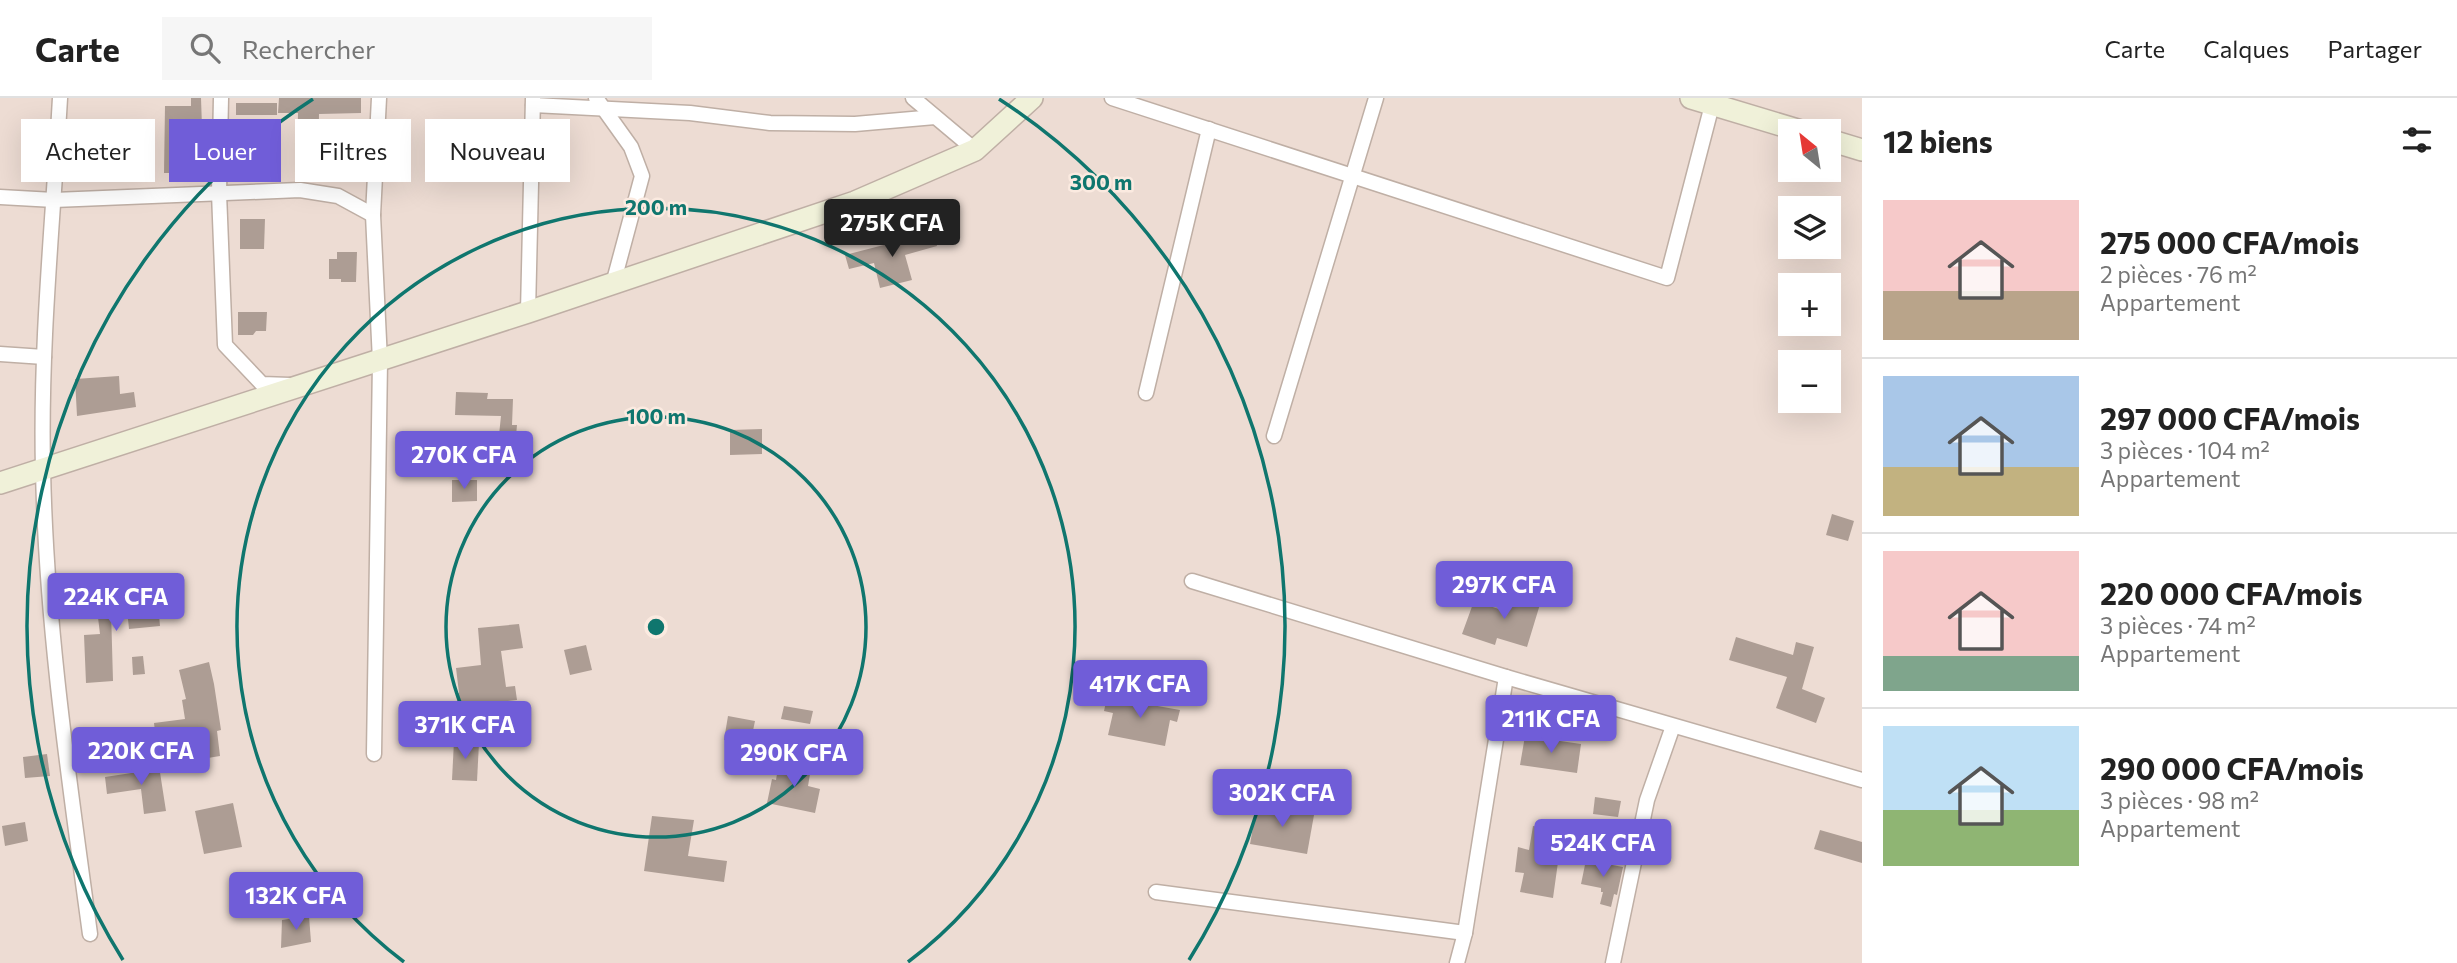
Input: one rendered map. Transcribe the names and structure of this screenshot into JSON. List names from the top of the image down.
{
  "north": "top left",
  "page": {
    "header": "Carte",
    "search": "Rechercher",
    "nav": ["Carte", "Calques", "Partager"],
    "heading": "12 biens",
    "map_buttons": ["+", "−"],
    "chip": [
      "Acheter",
      "Louer",
      "Filtres",
      "Nouveau"
    ],
    "list": [
      {
        "name": "275 000 CFA/mois",
        "note": "2 pièces · 76 m² · Appartement"
      },
      {
        "name": "297 000 CFA/mois",
        "note": "3 pièces · 104 m² · Appartement"
      },
      {
        "name": "220 000 CFA/mois",
        "note": "3 pièces · 74 m² · Appartement"
      },
      {
        "name": "290 000 CFA/mois",
        "note": "3 pièces · 98 m² · Appartement"
      }
    ],
    "price": [
      "275K CFA",
      "270K CFA",
      "297K CFA",
      "224K CFA",
      "417K CFA",
      "211K CFA",
      "371K CFA",
      "220K CFA",
      "290K CFA",
      "302K CFA",
      "524K CFA",
      "132K CFA"
    ]
  },
  "rings": ["300 m", "200 m", "100 m"]
}
